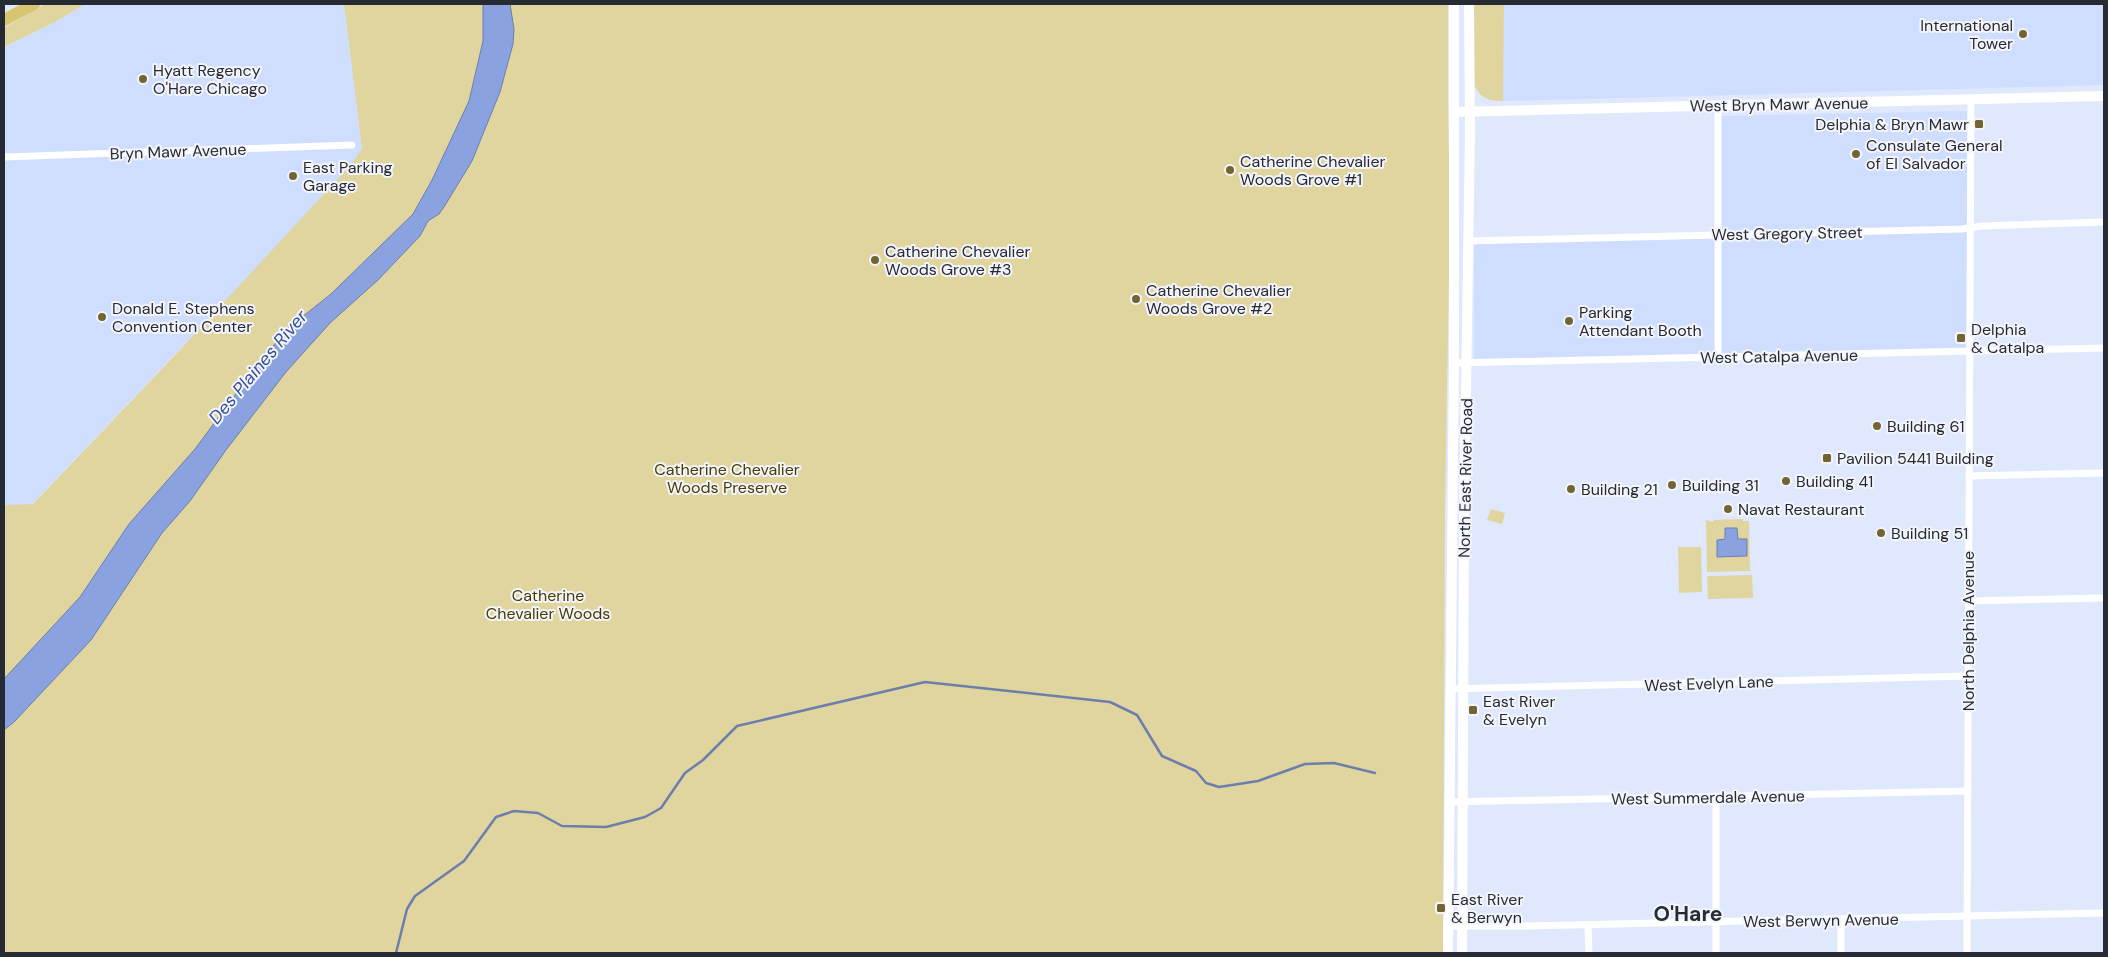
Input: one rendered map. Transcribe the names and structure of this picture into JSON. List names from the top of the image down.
{
  "streets": {
    "main road": ["West Bryn Mawr Avenue", "North East River Road"],
    "street": [
      "Bryn Mawr Avenue",
      "West Gregory Street",
      "West Catalpa Avenue",
      "North Delphia Avenue",
      "West Evelyn Lane",
      "West Summerdale Avenue",
      "West Berwyn Avenue"
    ]
  },
  "crossings": [
    ["West Bryn Mawr Avenue", "North East River Road"],
    ["West Bryn Mawr Avenue", "North Delphia Avenue"],
    ["West Gregory Street", "North East River Road"],
    ["West Gregory Street", "North Delphia Avenue"],
    ["West Catalpa Avenue", "North East River Road"],
    ["West Catalpa Avenue", "North Delphia Avenue"],
    ["North East River Road", "West Evelyn Lane"],
    ["North East River Road", "West Summerdale Avenue"],
    ["North East River Road", "West Berwyn Avenue"],
    ["North Delphia Avenue", "West Evelyn Lane"],
    ["North Delphia Avenue", "West Summerdale Avenue"],
    ["North Delphia Avenue", "West Berwyn Avenue"]
  ],
  "districts": ["O'Hare"],
  "water": ["Des Plaines River"],
  "parks": ["Catherine Chevalier Woods Preserve", "Catherine Chevalier Woods"],
  "places": {
    "other": [
      "International Tower",
      "Hyatt Regency O'Hare Chicago",
      "Consulate General of El Salvador",
      "Catherine Chevalier Woods Grove #1",
      "East Parking Garage",
      "Catherine Chevalier Woods Grove #3",
      "Catherine Chevalier Woods Grove #2",
      "Donald E. Stephens Convention Center",
      "Parking Attendant Booth",
      "Building 61",
      "Building 41",
      "Building 31",
      "Building 21",
      "Navat Restaurant",
      "Building 51"
    ],
    "transit": [
      "Delphia & Bryn Mawr",
      "Delphia & Catalpa",
      "Pavilion 5441 Building",
      "East River & Evelyn",
      "East River & Berwyn"
    ]
  }
}
